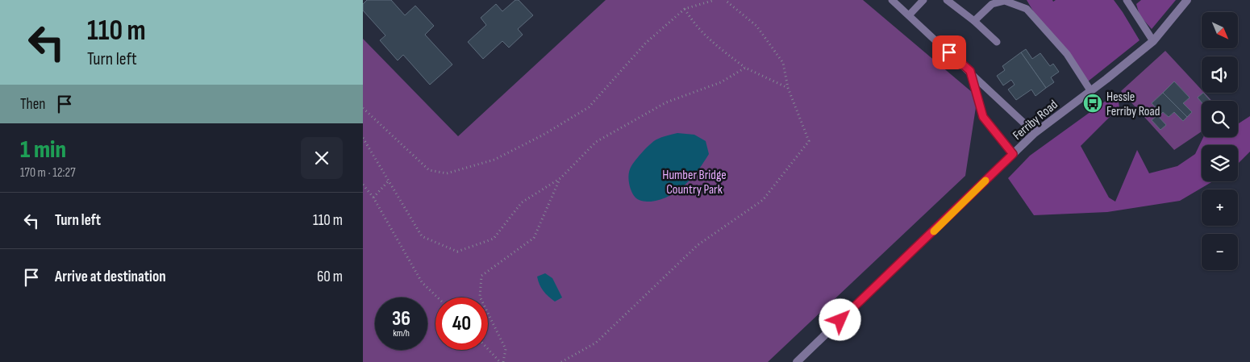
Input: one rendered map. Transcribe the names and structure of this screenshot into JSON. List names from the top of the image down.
{
  "streets": {
    "street": ["Ferriby Road"]
  },
  "parks": ["Humber Bridge Country Park"],
  "places": {
    "bus stop": ["Hessle Ferriby Road"]
  },
  "north": "bottom right",
  "page": {
    "turn": ["110 m", "Turn left"],
    "map_buttons": ["+", "−"],
    "then": "Then",
    "heading": ["1 min", "170 m · 12:27"],
    "list": [
      {
        "name": "Turn left",
        "value": "110 m"
      },
      {
        "name": "Arrive at destination",
        "value": "60 m"
      }
    ],
    "speed": "36 km/h",
    "limit": "40"
  }
}
